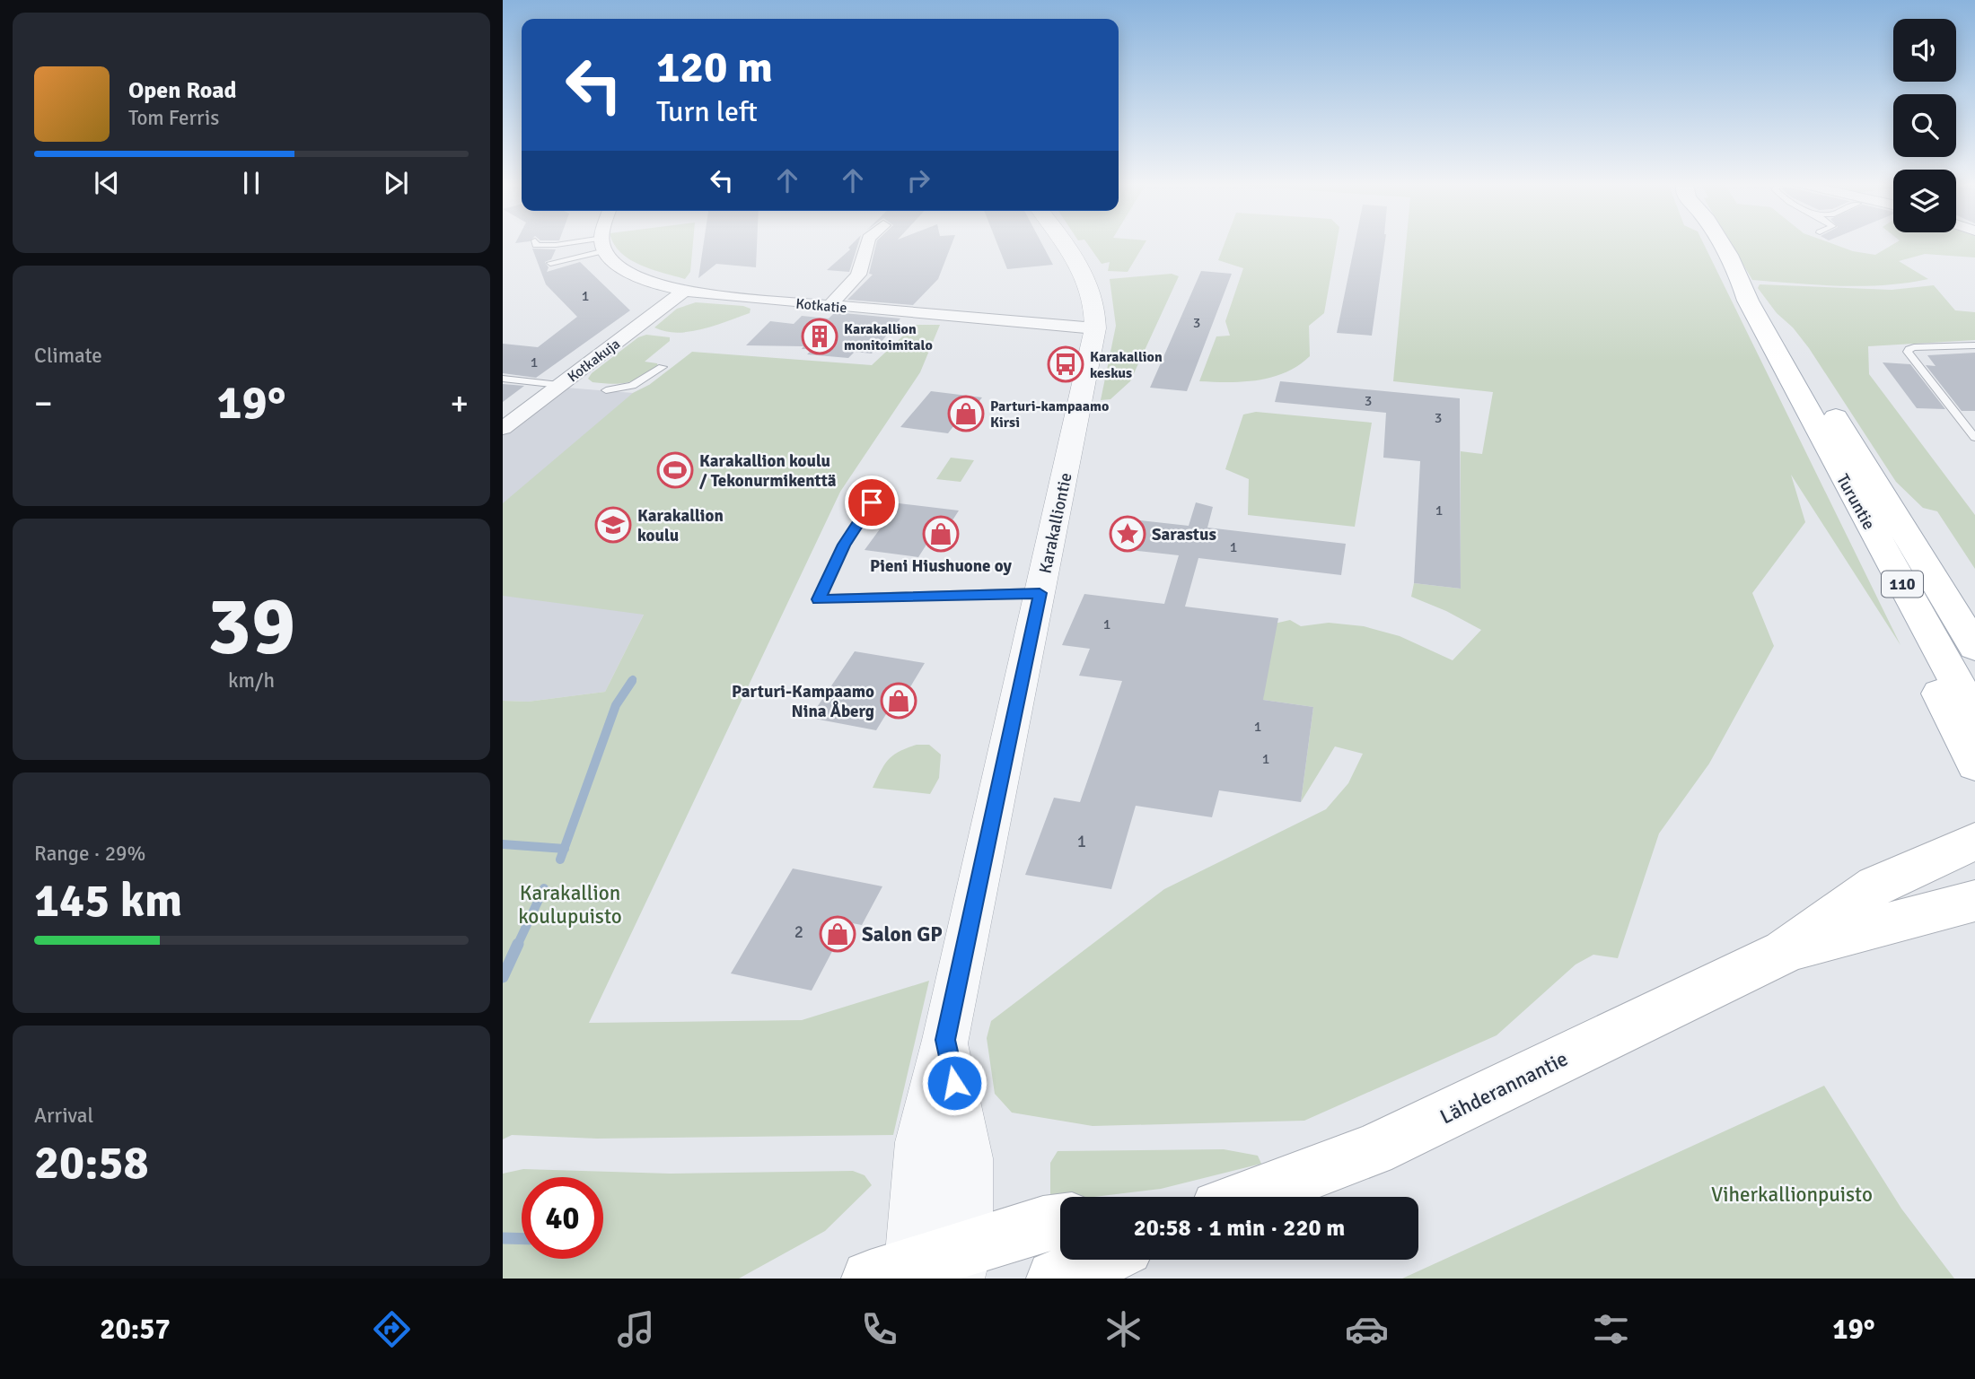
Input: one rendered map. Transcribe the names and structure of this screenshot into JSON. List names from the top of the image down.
{
  "streets": {
    "main road": ["Turuntie", "110", "Lähderannantie"],
    "street": ["Kotkatie", "Kotkakuja", "Karakalliontie"]
  },
  "crossings": [
    ["Kotkatie", "Kotkakuja"],
    ["Kotkatie", "Karakalliontie"]
  ],
  "parks": ["Karakallion koulupuisto", "Viherkallionpuisto"],
  "places": {
    "building": ["Karakallion monitoimitalo"],
    "bus stop": ["Karakallion keskus"],
    "shop": [
      "Parturi-kampaamo Kirsi",
      "Pieni Hiushuone oy",
      "Parturi-Kampaamo Nina Åberg",
      "Salon GP"
    ],
    "sports": ["Karakallion koulu / Tekonurmikenttä"],
    "school or university": ["Karakallion koulu"],
    "place": ["Sarastus"]
  },
  "house_numbers": [
    "1",
    "3",
    "1",
    "3",
    "3",
    "1",
    "1",
    "1",
    "1",
    "1",
    "1",
    "2"
  ],
  "page": {
    "turn": ["120 m", "Turn left"],
    "song": ["Open Road", "Tom Ferris"],
    "tile": [
      "Climate",
      ["39", "km/h"],
      ["Range · 29%", "145 km"],
      ["Arrival", "20:58"]
    ],
    "heat": ["−", "19°", "+"],
    "limit": "40",
    "trip": "20:58 · 1 min · 220 m",
    "tabs": ["20:57", "19°"]
  }
}
